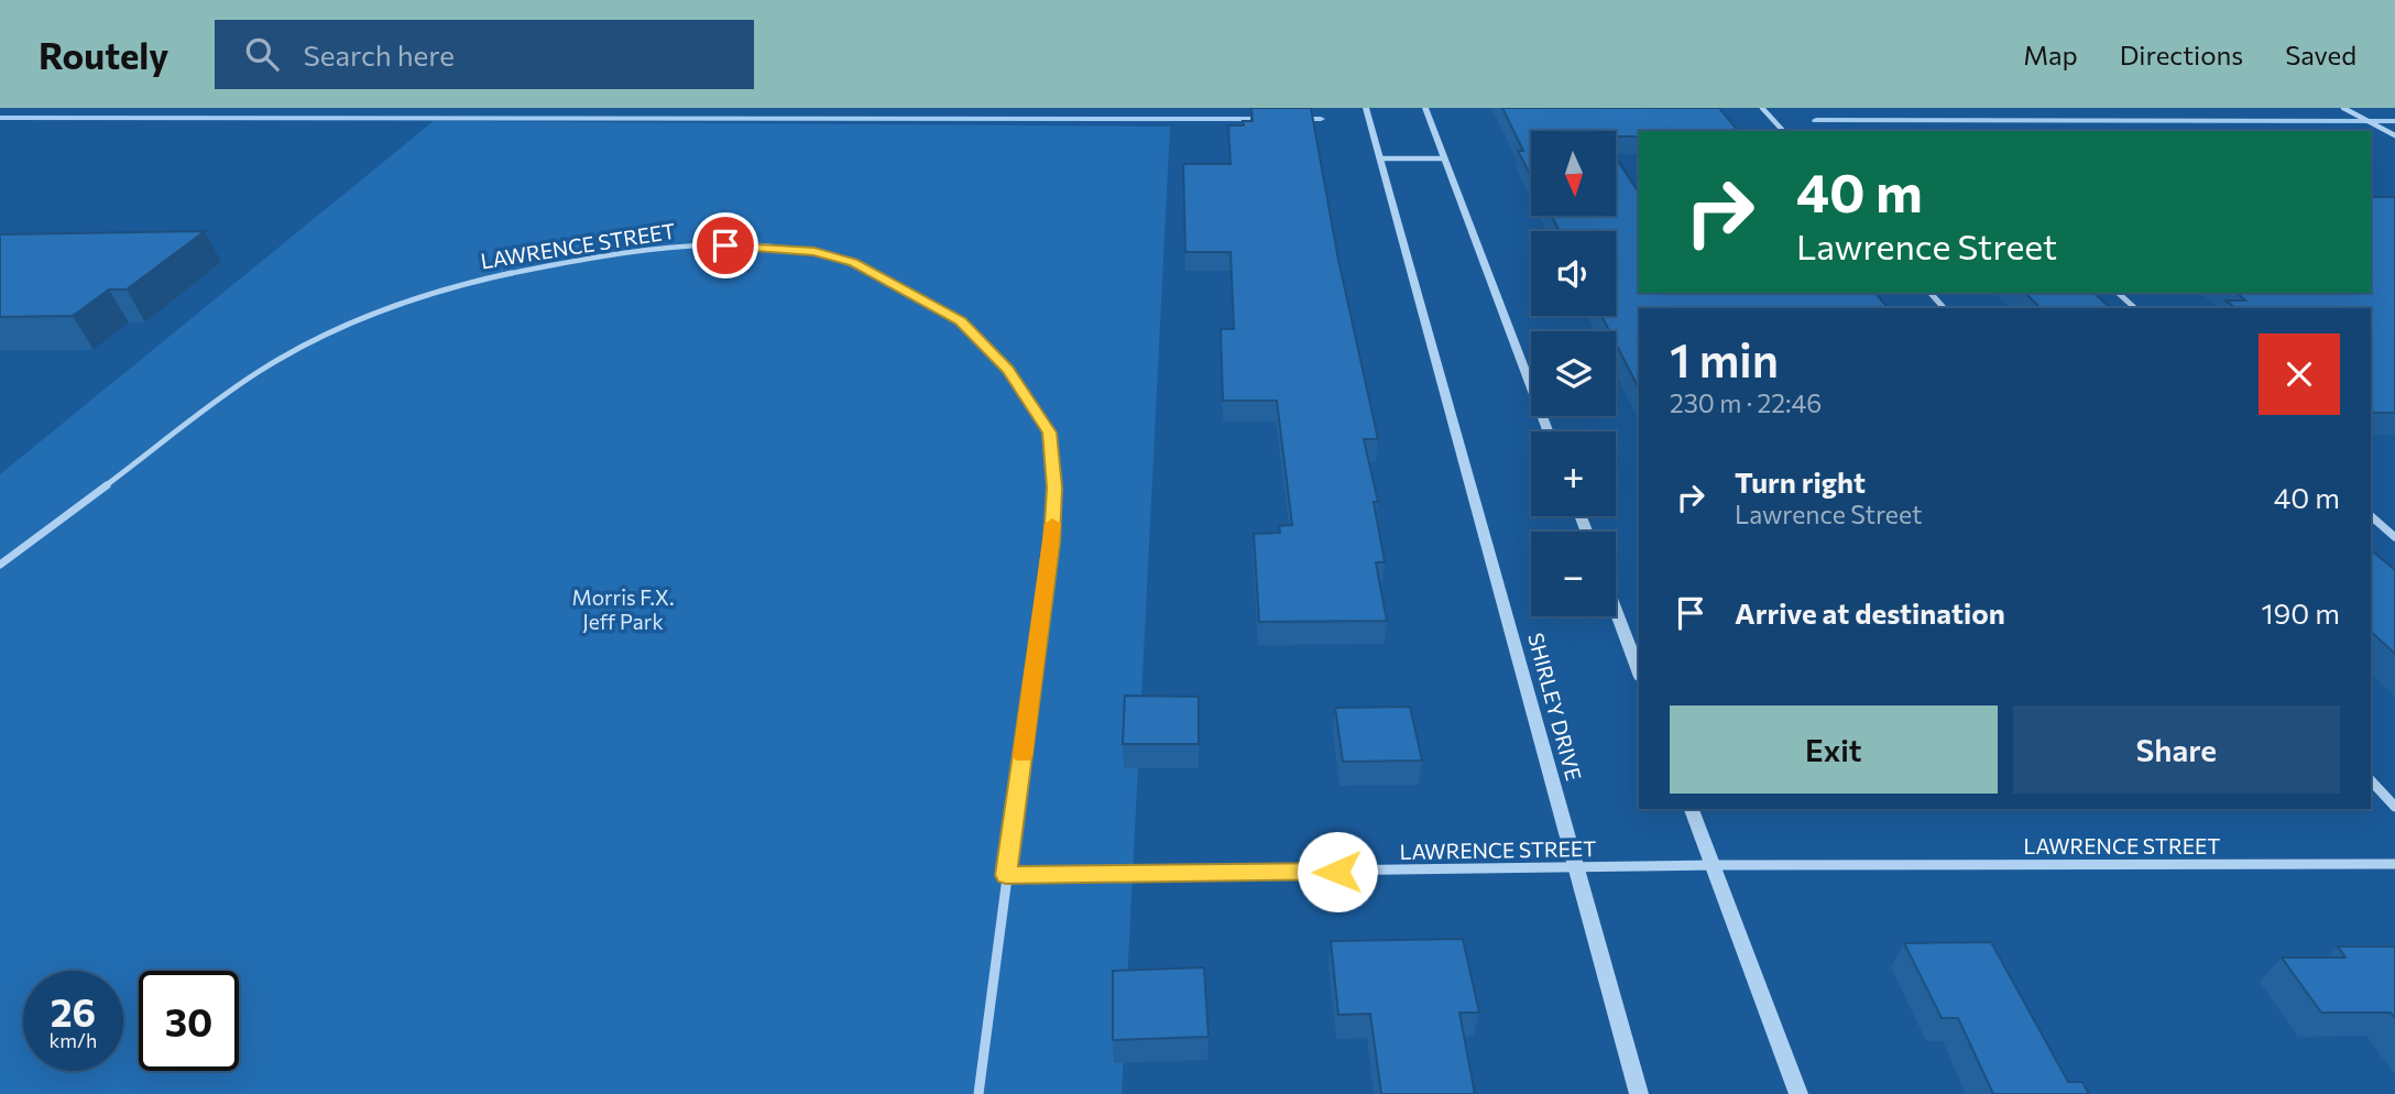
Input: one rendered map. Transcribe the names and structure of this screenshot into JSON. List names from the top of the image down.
{
  "streets": {
    "street": ["LAWRENCE STREET", "SHIRLEY DRIVE"]
  },
  "crossings": [
    ["LAWRENCE STREET", "SHIRLEY DRIVE"]
  ],
  "parks": ["Morris F.X. Jeff Park"],
  "north": "bottom",
  "page": {
    "header": "Routely",
    "search": "Search here",
    "nav": ["Map", "Directions", "Saved"],
    "map_buttons": ["+", "−"],
    "turn": ["40 m", "Lawrence Street"],
    "heading": ["1 min", "230 m · 22:46"],
    "list": [
      {
        "name": "Turn right",
        "note": "Lawrence Street",
        "value": "40 m"
      },
      {
        "name": "Arrive at destination",
        "value": "190 m"
      }
    ],
    "buttons": ["Exit", "Share"],
    "speed": "26 km/h",
    "limit": "30"
  }
}
